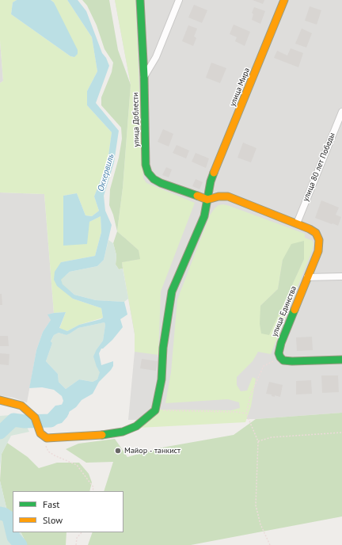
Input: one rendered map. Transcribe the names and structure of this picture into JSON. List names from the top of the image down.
{
  "streets": {
    "street": [
      "улица Мира",
      "улица Доблести",
      "улица 80 лет Победы",
      "улица Единства"
    ]
  },
  "crossings": [
    ["улица Мира", "улица Доблести"],
    ["улица Мира", "улица Единства"],
    ["улица Доблести", "улица Единства"],
    ["улица 80 лет Победы", "улица Единства"]
  ],
  "water": ["Оккервиль"],
  "places": ["Майор - танкист"],
  "legend": ["Fast", "Slow"]
}
